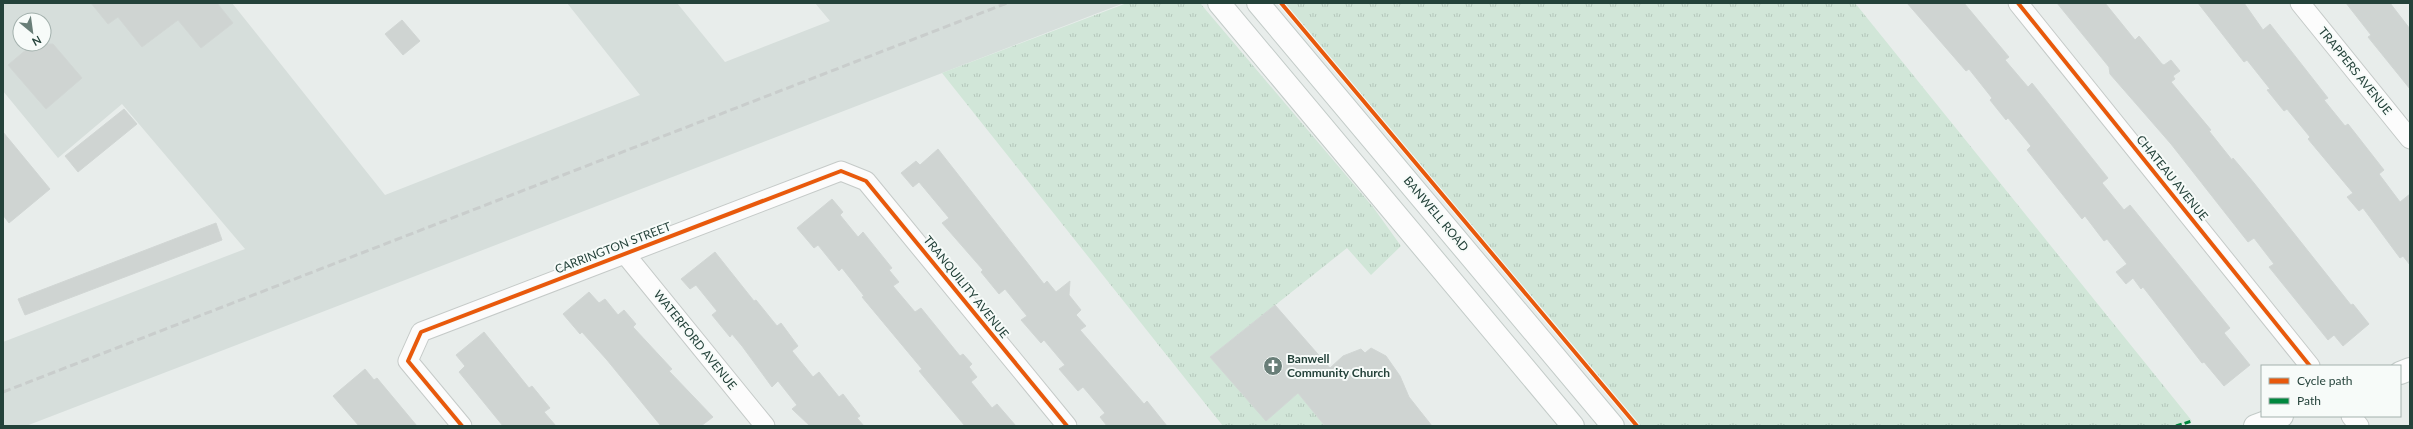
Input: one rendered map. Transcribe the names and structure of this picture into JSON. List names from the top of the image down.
{
  "streets": {
    "main road": ["BANWELL ROAD"],
    "street": [
      "TRAPPERS AVENUE",
      "CHATEAU AVENUE",
      "CARRINGTON STREET",
      "TRANQUILITY AVENUE",
      "WATERFORD AVENUE"
    ]
  },
  "crossings": [
    ["CARRINGTON STREET", "TRANQUILITY AVENUE"],
    ["CARRINGTON STREET", "WATERFORD AVENUE"]
  ],
  "places": {
    "church": ["Banwell Community Church"]
  },
  "legend": ["Cycle path", "Path"],
  "north": "bottom right"
}
